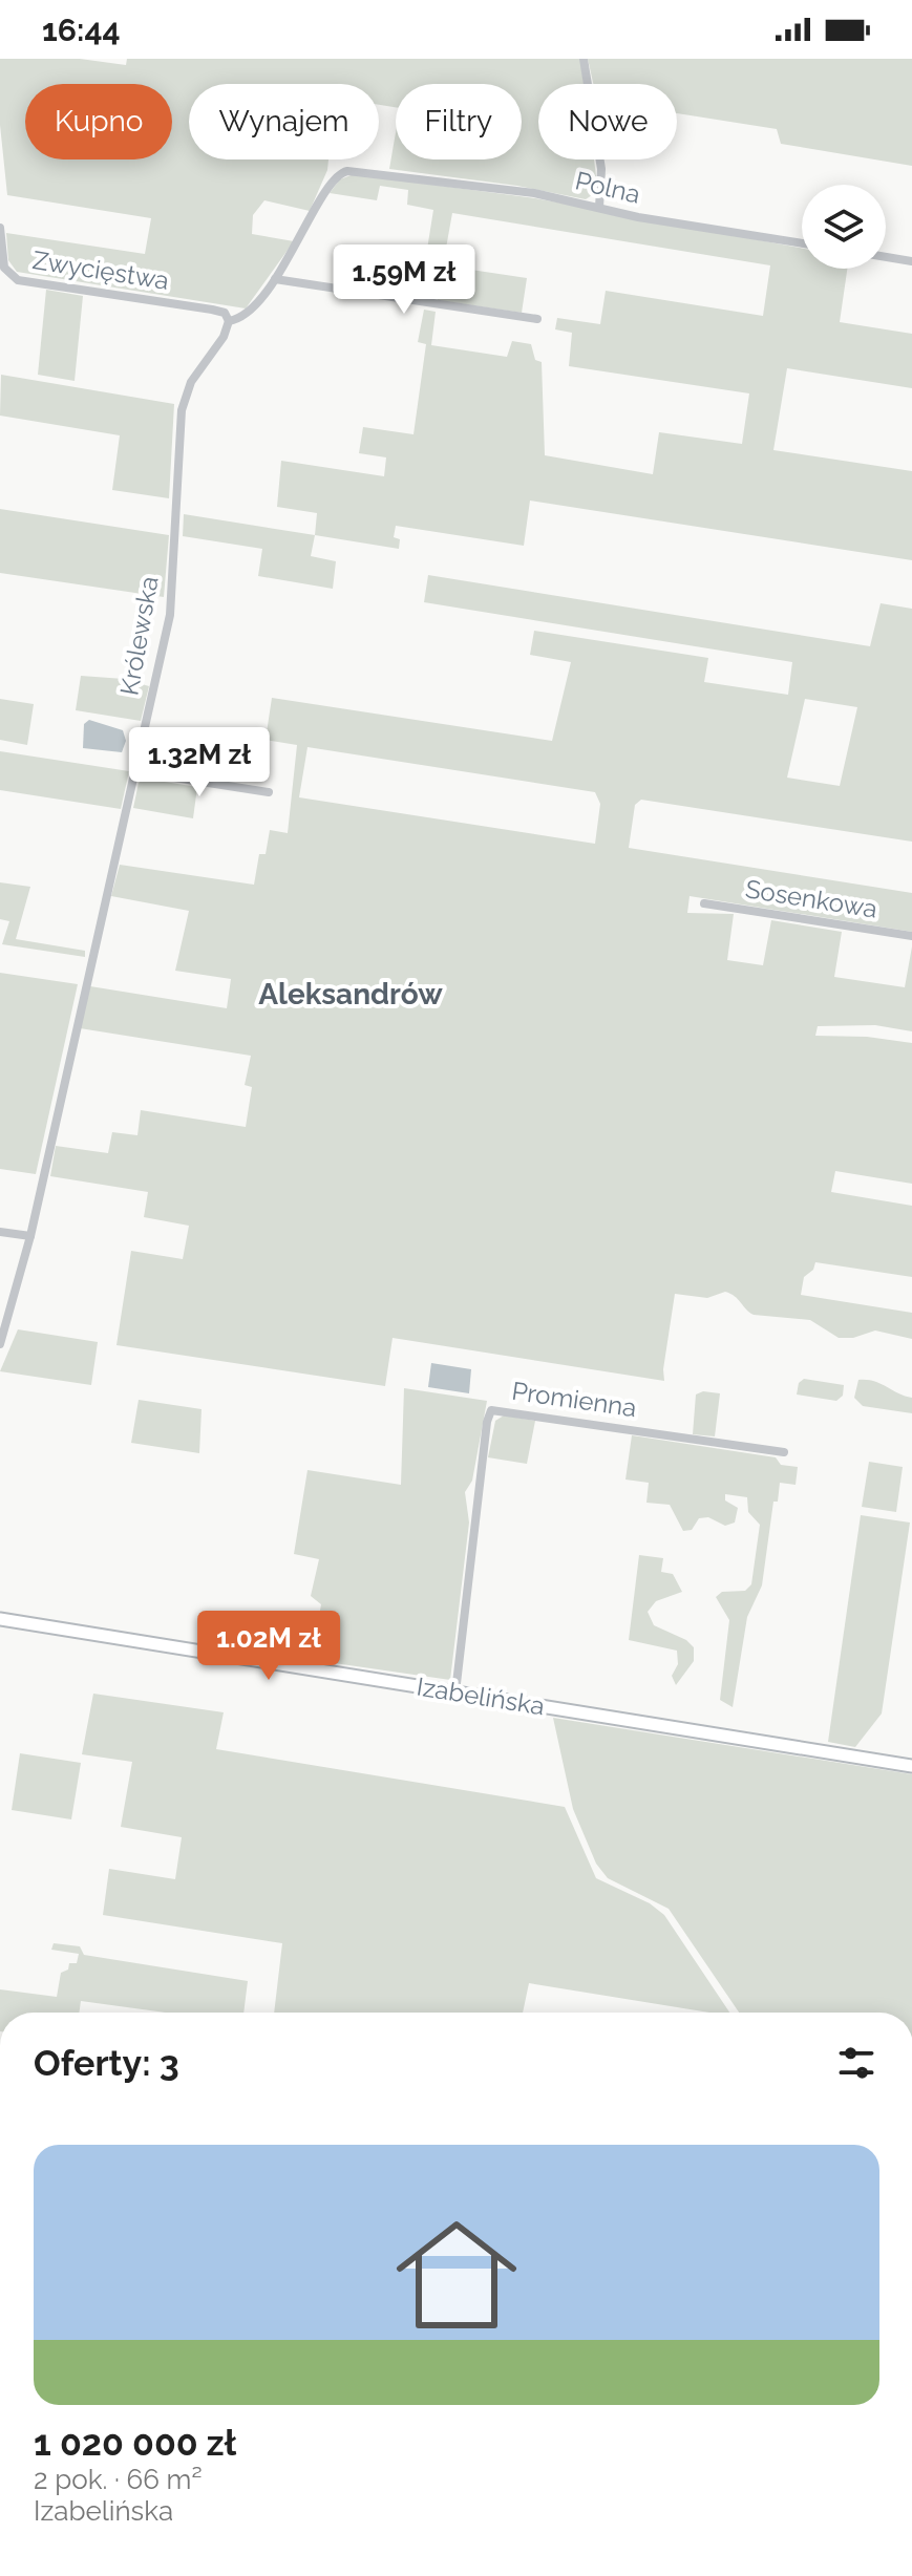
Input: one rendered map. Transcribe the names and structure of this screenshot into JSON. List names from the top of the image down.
{
  "streets": {
    "street": [
      "Polna",
      "Zwycięstwa",
      "Królewska",
      "Sosenkowa",
      "Promienna",
      "Izabelińska"
    ]
  },
  "crossings": [
    ["Polna", "Królewska"],
    ["Zwycięstwa", "Królewska"],
    ["Promienna", "Izabelińska"]
  ],
  "districts": ["Aleksandrów"],
  "page": {
    "status": "16:44",
    "chip": [
      "Kupno",
      "Wynajem",
      "Filtry",
      "Nowe"
    ],
    "price": ["1.59M zł", "1.32M zł", "1.02M zł"],
    "heading": "Oferty: 3",
    "list": [
      {
        "name": "1 020 000 zł",
        "note": "2 pok. · 66 m² · Izabelińska"
      }
    ]
  }
}
